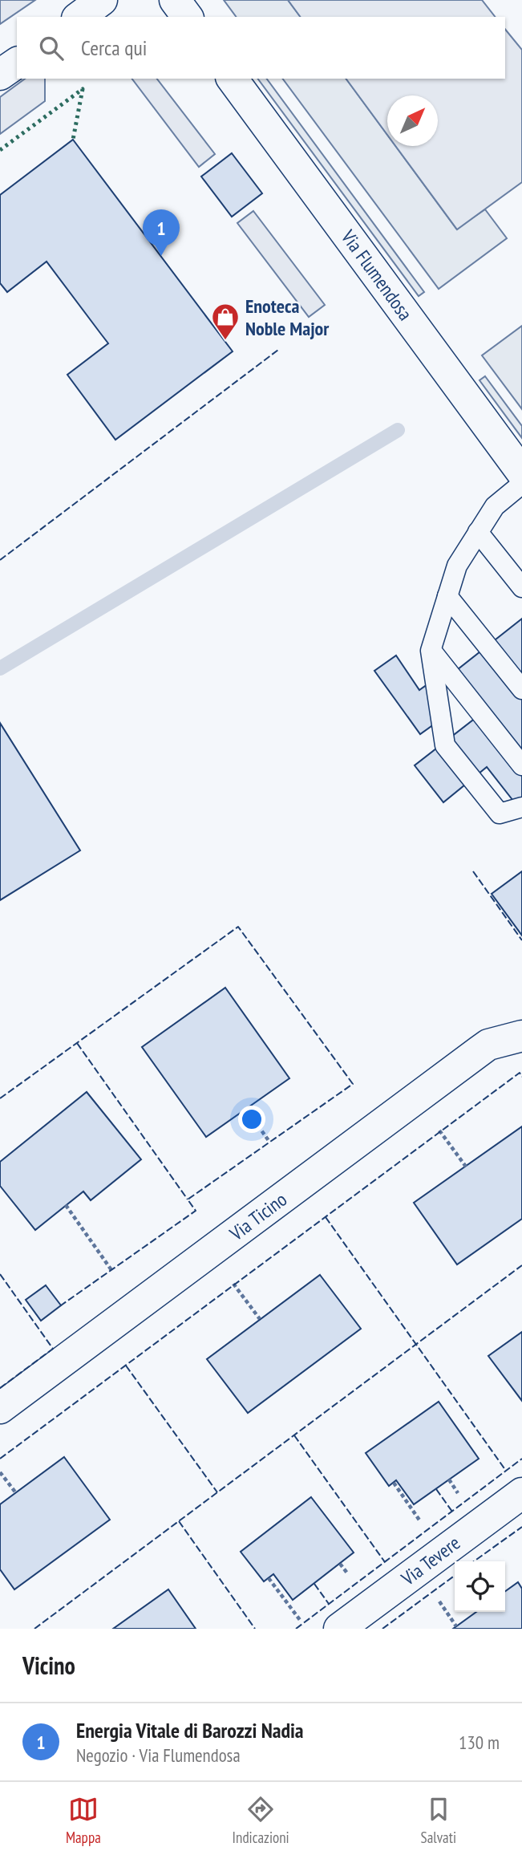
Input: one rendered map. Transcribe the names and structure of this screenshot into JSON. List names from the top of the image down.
{
  "streets": {
    "street": ["Via Flumendosa", "Via Ticino", "Via Tevere"]
  },
  "places": {
    "shop": ["Enoteca Noble Major"]
  },
  "north": "top right",
  "page": {
    "search": "Cerca qui",
    "pins": "1",
    "heading": "Vicino",
    "list": [
      {
        "mark": "1",
        "name": "Energia Vitale di Barozzi Nadia",
        "note": "Negozio · Via Flumendosa",
        "value": "130 m"
      }
    ],
    "nav": ["Mappa", "Indicazioni", "Salvati"]
  }
}
